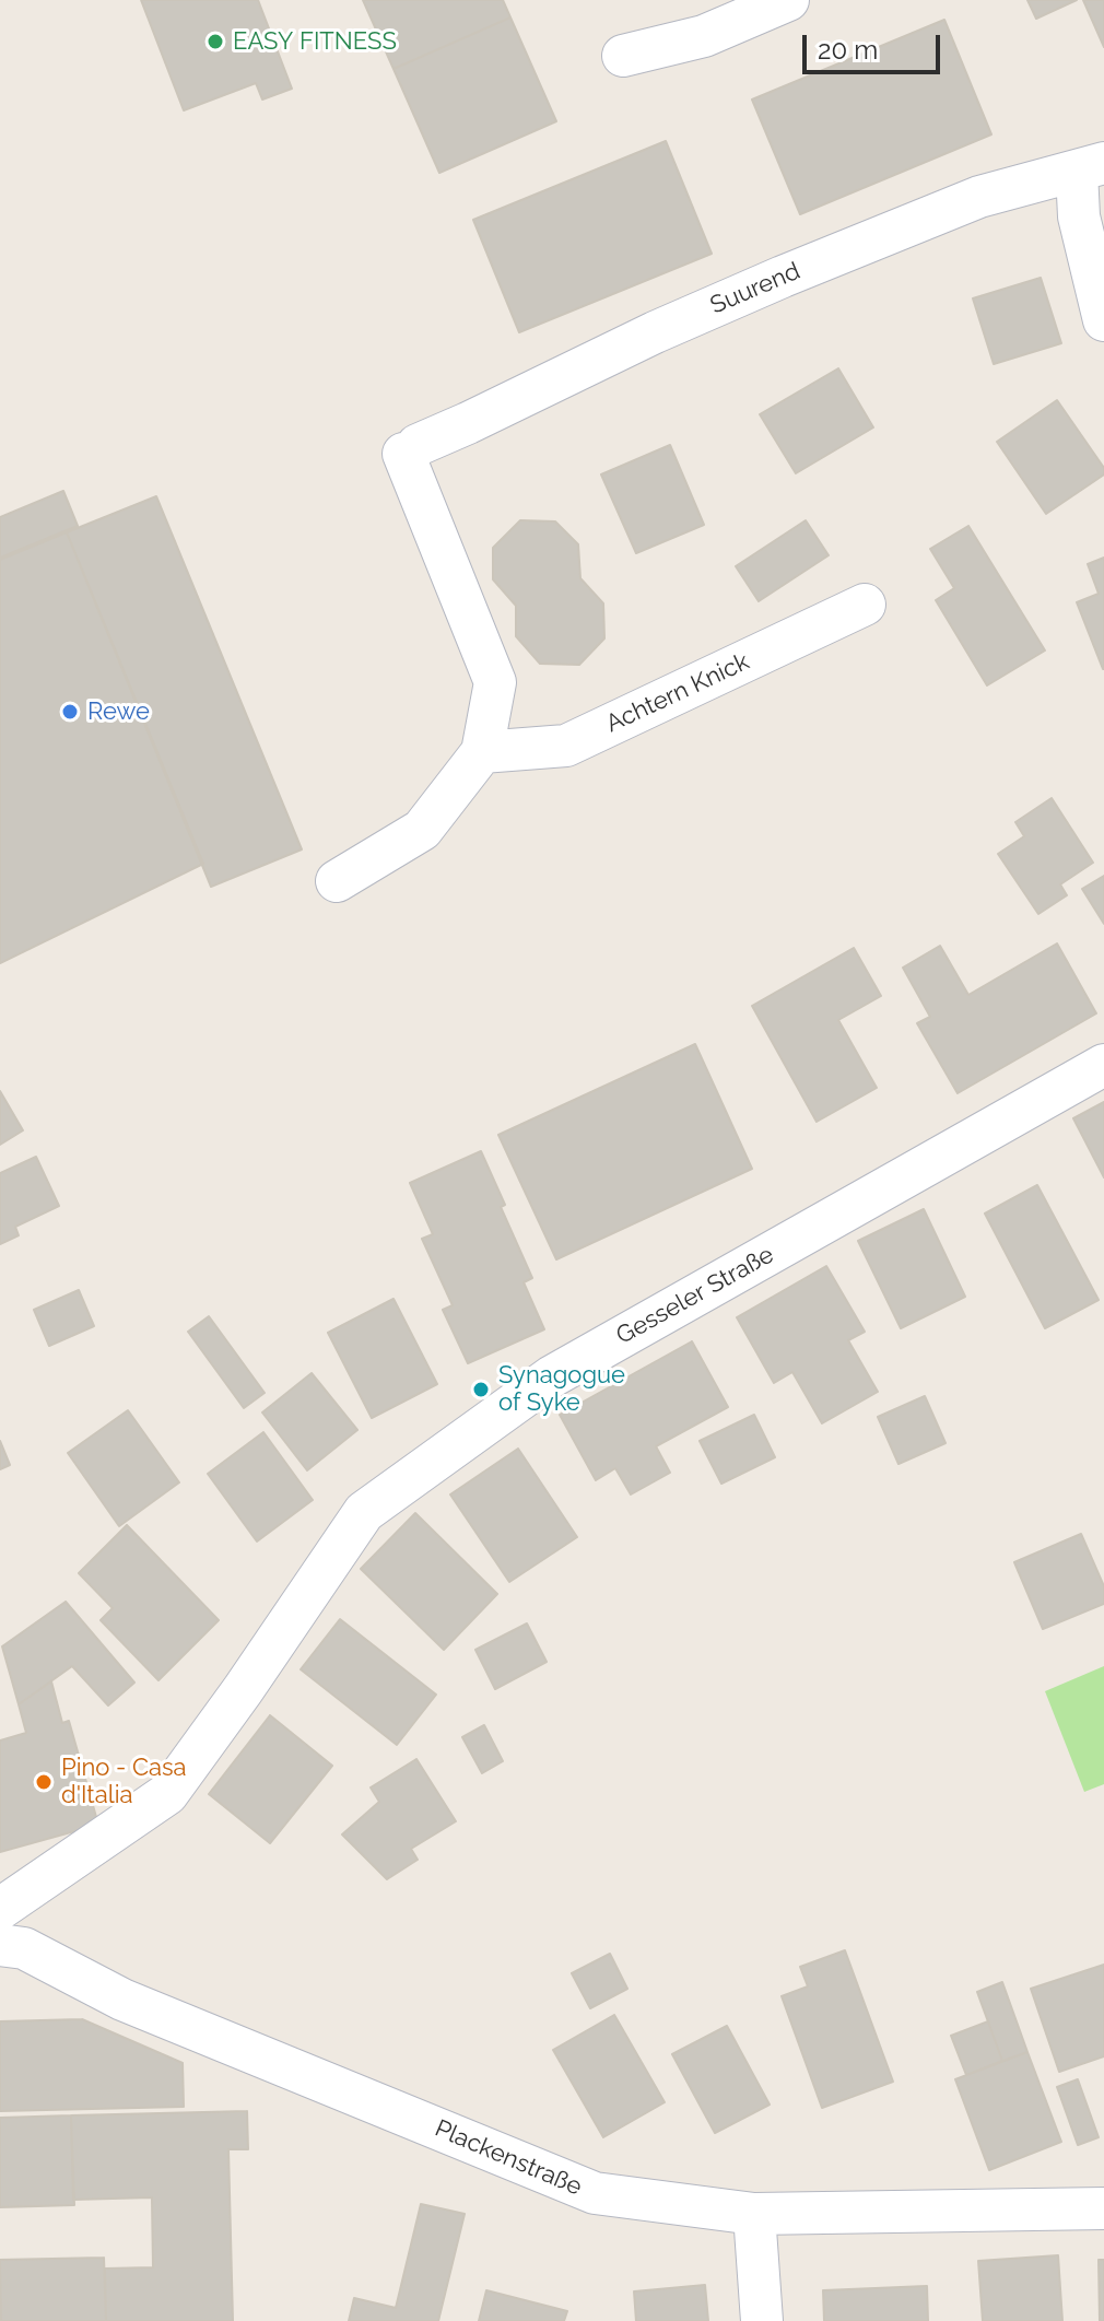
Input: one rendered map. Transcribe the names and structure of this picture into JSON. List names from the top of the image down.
{
  "streets": {
    "street": [
      "Suurend",
      "Achtern Knick",
      "Gesseler Straße",
      "Plackenstraße"
    ]
  },
  "crossings": [
    ["Suurend", "Achtern Knick"]
  ],
  "places": [
    "EASY FITNESS",
    "Rewe",
    "Synagogue of Syke",
    "Pino - Casa d'Italia"
  ],
  "scale_bar": "20 m"
}
